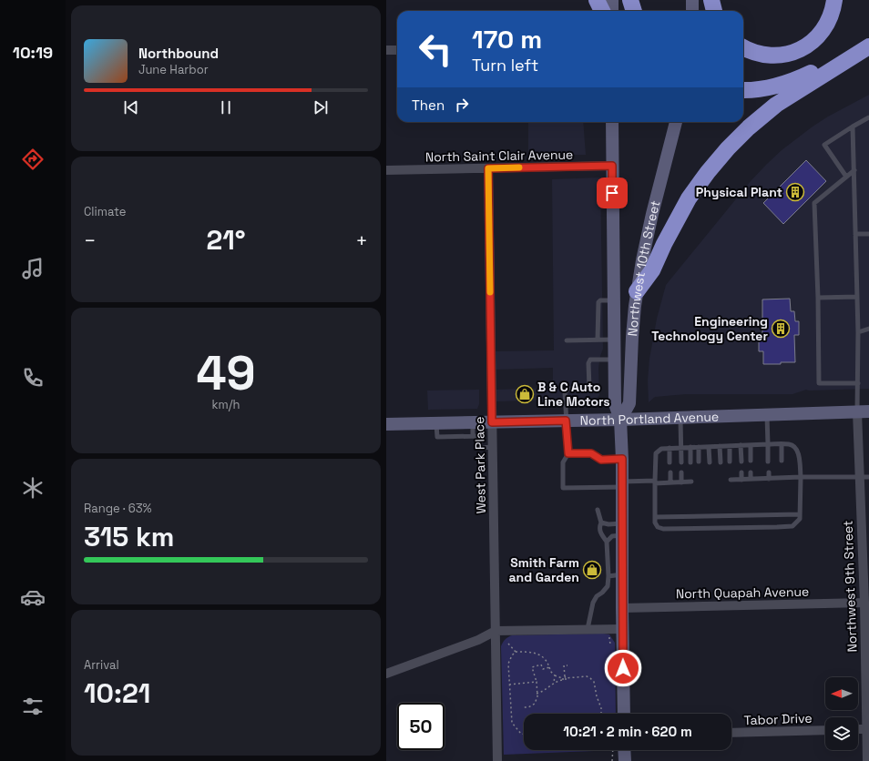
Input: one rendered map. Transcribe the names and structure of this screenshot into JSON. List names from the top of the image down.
{
  "streets": {
    "main road": ["Northwest 10th Street", "North Portland Avenue"],
    "street": [
      "North Saint Clair Avenue",
      "West Park Place",
      "Northwest 9th Street",
      "North Quapah Avenue",
      "Tabor Drive"
    ]
  },
  "crossings": [
    ["North Saint Clair Avenue", "Northwest 10th Street"],
    ["North Saint Clair Avenue", "West Park Place"],
    ["Northwest 10th Street", "North Portland Avenue"],
    ["Northwest 10th Street", "North Quapah Avenue"],
    ["North Portland Avenue", "West Park Place"],
    ["North Portland Avenue", "Northwest 9th Street"],
    ["Northwest 9th Street", "North Quapah Avenue"]
  ],
  "places": {
    "building": ["Physical Plant", "Engineering Technology Center"],
    "shop": ["B & C Auto Line Motors", "Smith Farm and Garden"]
  },
  "north": "left",
  "page": {
    "tabs": "10:19",
    "turn": ["170 m", "Turn left"],
    "song": ["Northbound", "June Harbor"],
    "then": "Then",
    "tile": [
      "Climate",
      ["49", "km/h"],
      ["Range · 63%", "315 km"],
      ["Arrival", "10:21"]
    ],
    "heat": ["−", "21°", "+"],
    "limit": "50",
    "trip": "10:21 · 2 min · 620 m"
  }
}
